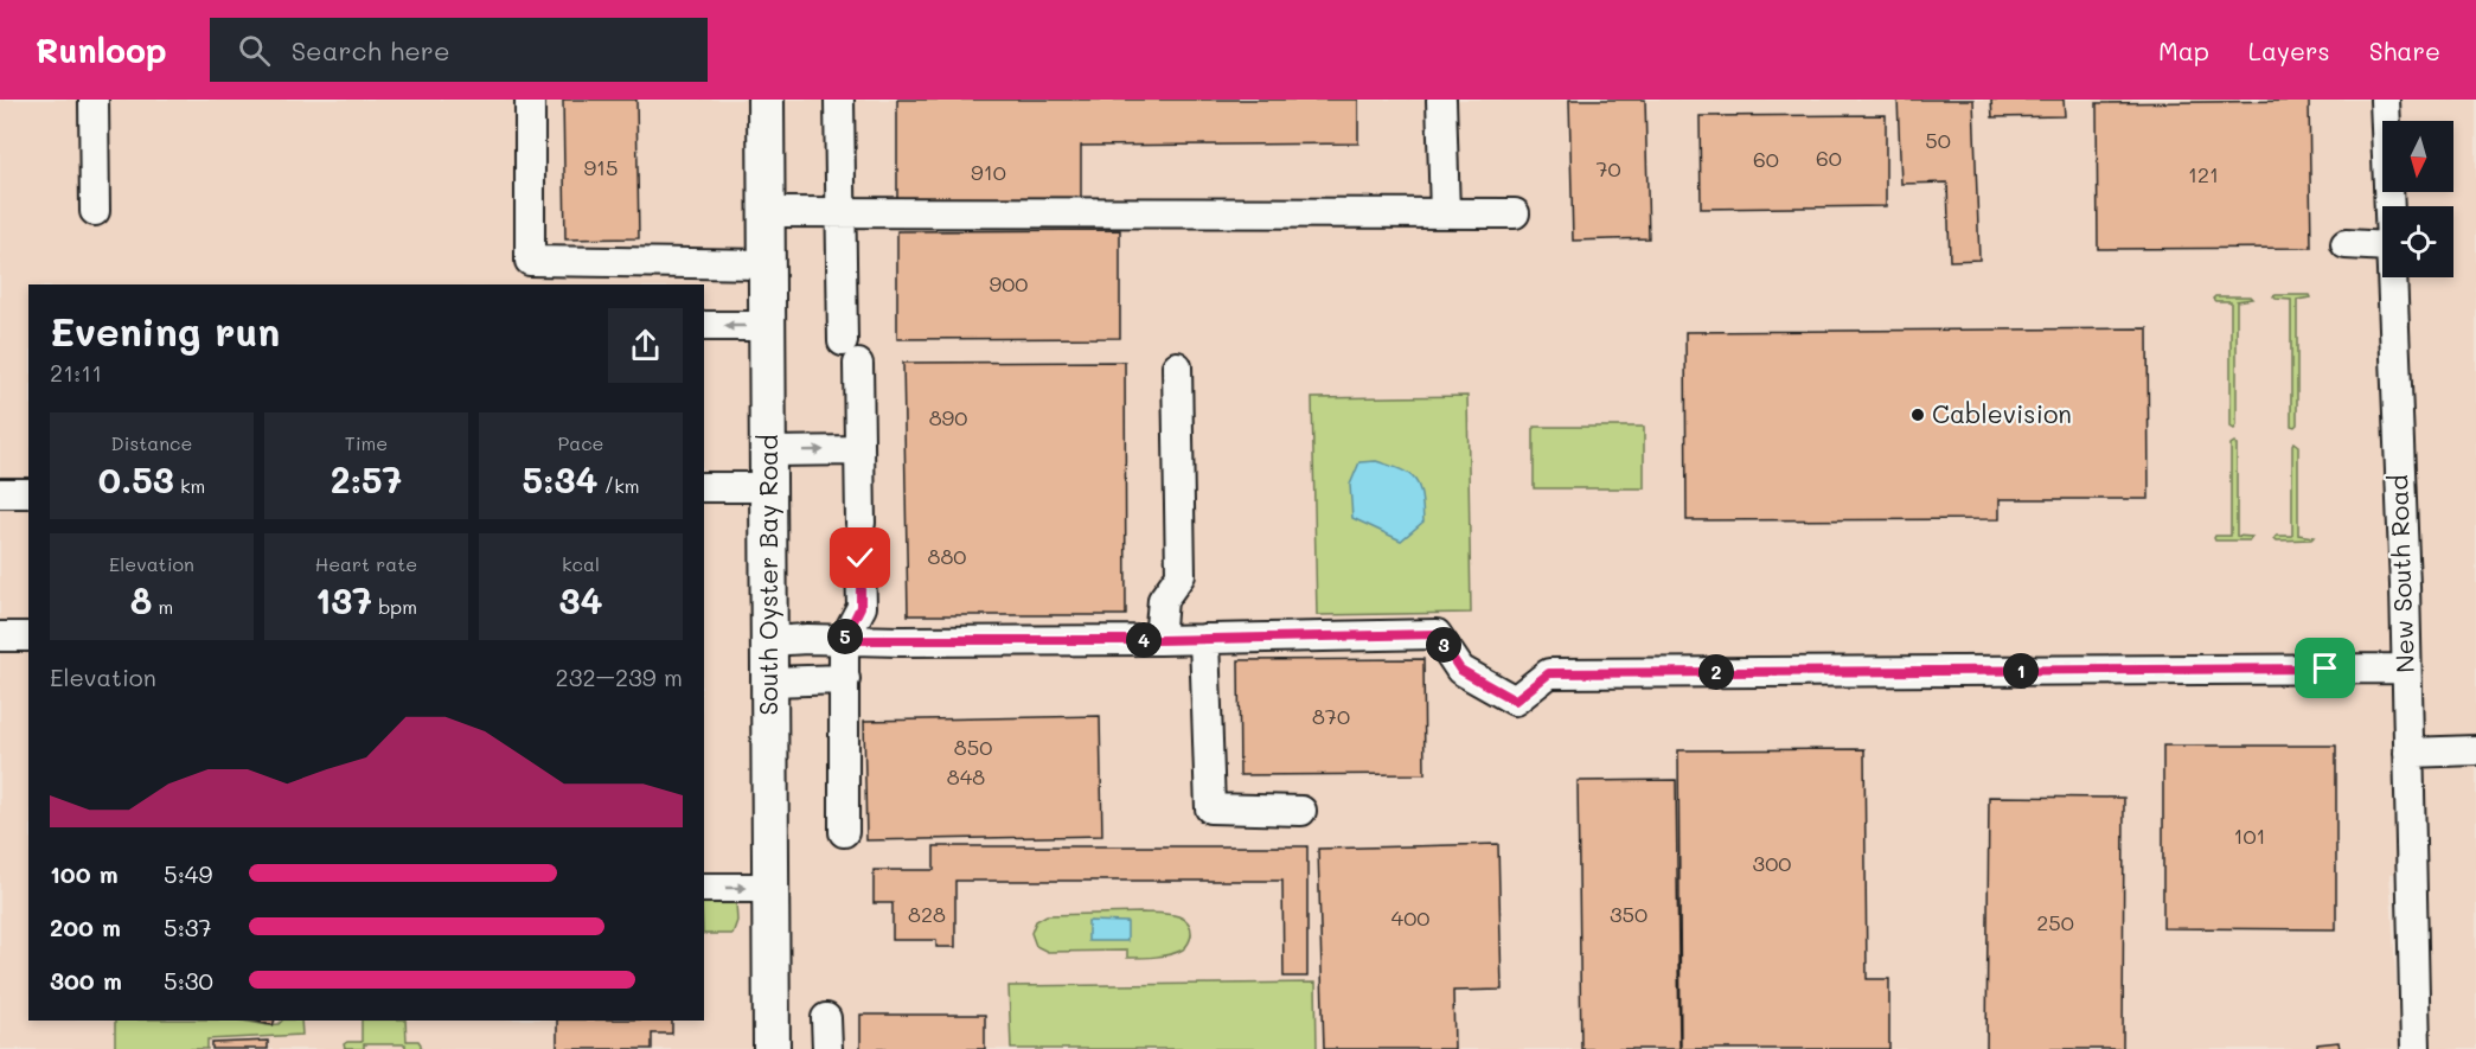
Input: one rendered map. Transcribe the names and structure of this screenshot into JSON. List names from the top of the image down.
{
  "streets": {
    "main road": ["South Oyster Bay Road"],
    "street": ["New South Road"]
  },
  "places": ["Cablevision"],
  "house_numbers": [
    "50",
    "60",
    "60",
    "915",
    "70",
    "910",
    "121",
    "900",
    "890",
    "880",
    "870",
    "850",
    "848",
    "101",
    "300",
    "828",
    "350",
    "400",
    "250"
  ],
  "north": "bottom",
  "page": {
    "header": "Runloop",
    "search": "Search here",
    "nav": ["Map", "Layers", "Share"],
    "heading": ["Evening run", "21:11"],
    "stats": [
      ["Distance", "0.53 km"],
      ["Time", "2:57"],
      ["Pace", "5:34 /km"],
      ["Elevation", "8 m"],
      ["Heart rate", "137 bpm"],
      ["kcal", "34"]
    ],
    "pins": [
      "5",
      "4",
      "3",
      "1",
      "2"
    ],
    "chart": ["Elevation", "232–239 m"],
    "list": [
      {
        "name": "100 m",
        "note": "5:49"
      },
      {
        "name": "200 m",
        "note": "5:37"
      },
      {
        "name": "300 m",
        "note": "5:30"
      }
    ]
  }
}
